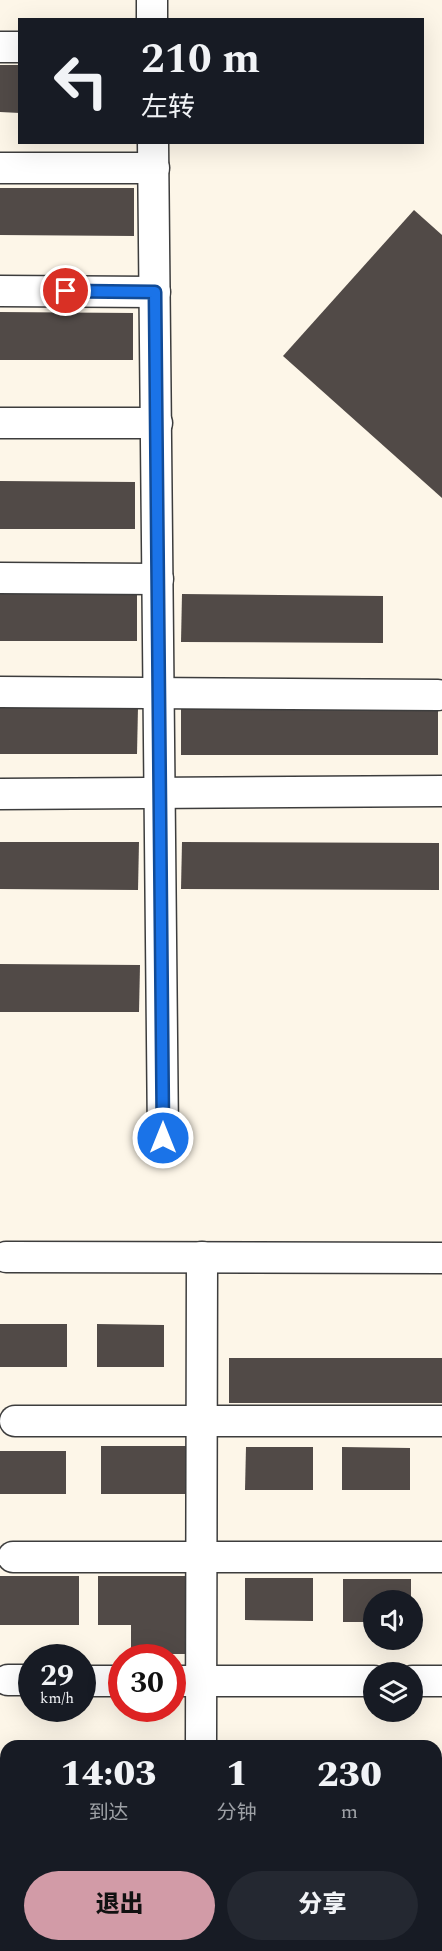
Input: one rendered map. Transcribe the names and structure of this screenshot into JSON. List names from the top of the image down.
{
  "page": {
    "turn": ["210 m", "左转"],
    "speed": "29 km/h",
    "limit": "30",
    "eta": [
      "14:03",
      "到达",
      "1",
      "分钟",
      "230",
      "m"
    ],
    "buttons": ["退出", "分享"]
  }
}
